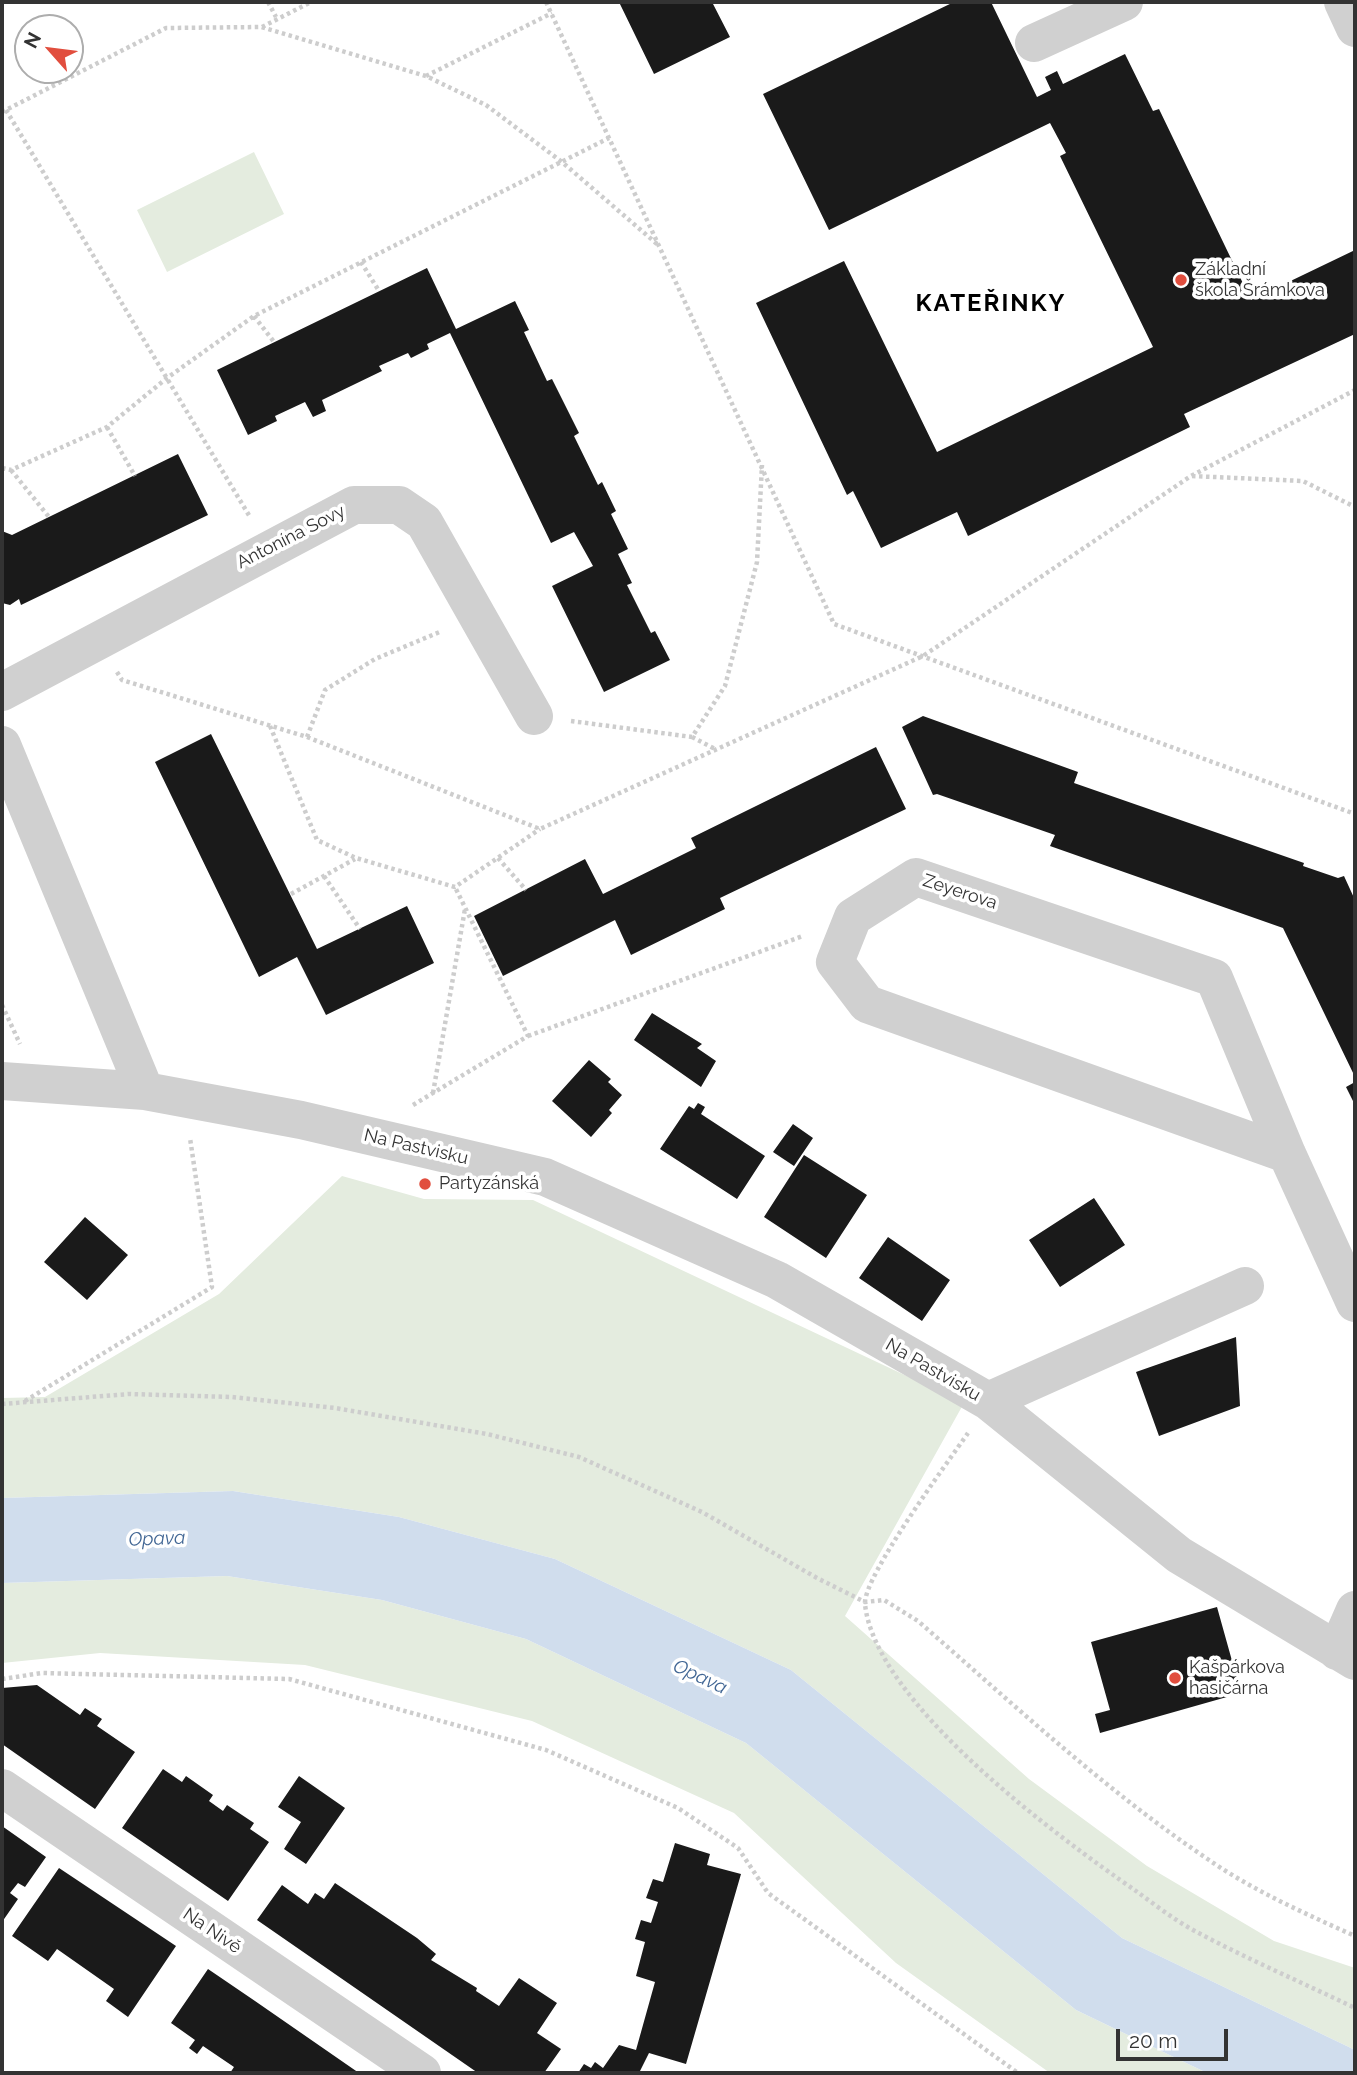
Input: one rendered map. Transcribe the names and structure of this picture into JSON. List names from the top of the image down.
{
  "streets": {
    "street": [
      "Antonína Sovy",
      "Zeyerova",
      "Na Pastvisku",
      "Na Nivě"
    ]
  },
  "districts": ["KATEŘINKY"],
  "water": ["Opava"],
  "places": ["Základní škola Šrámkova", "Partyzánská", "Kašpárkova hasičárna"],
  "scale_bar": "20 m",
  "north": "top left"
}
